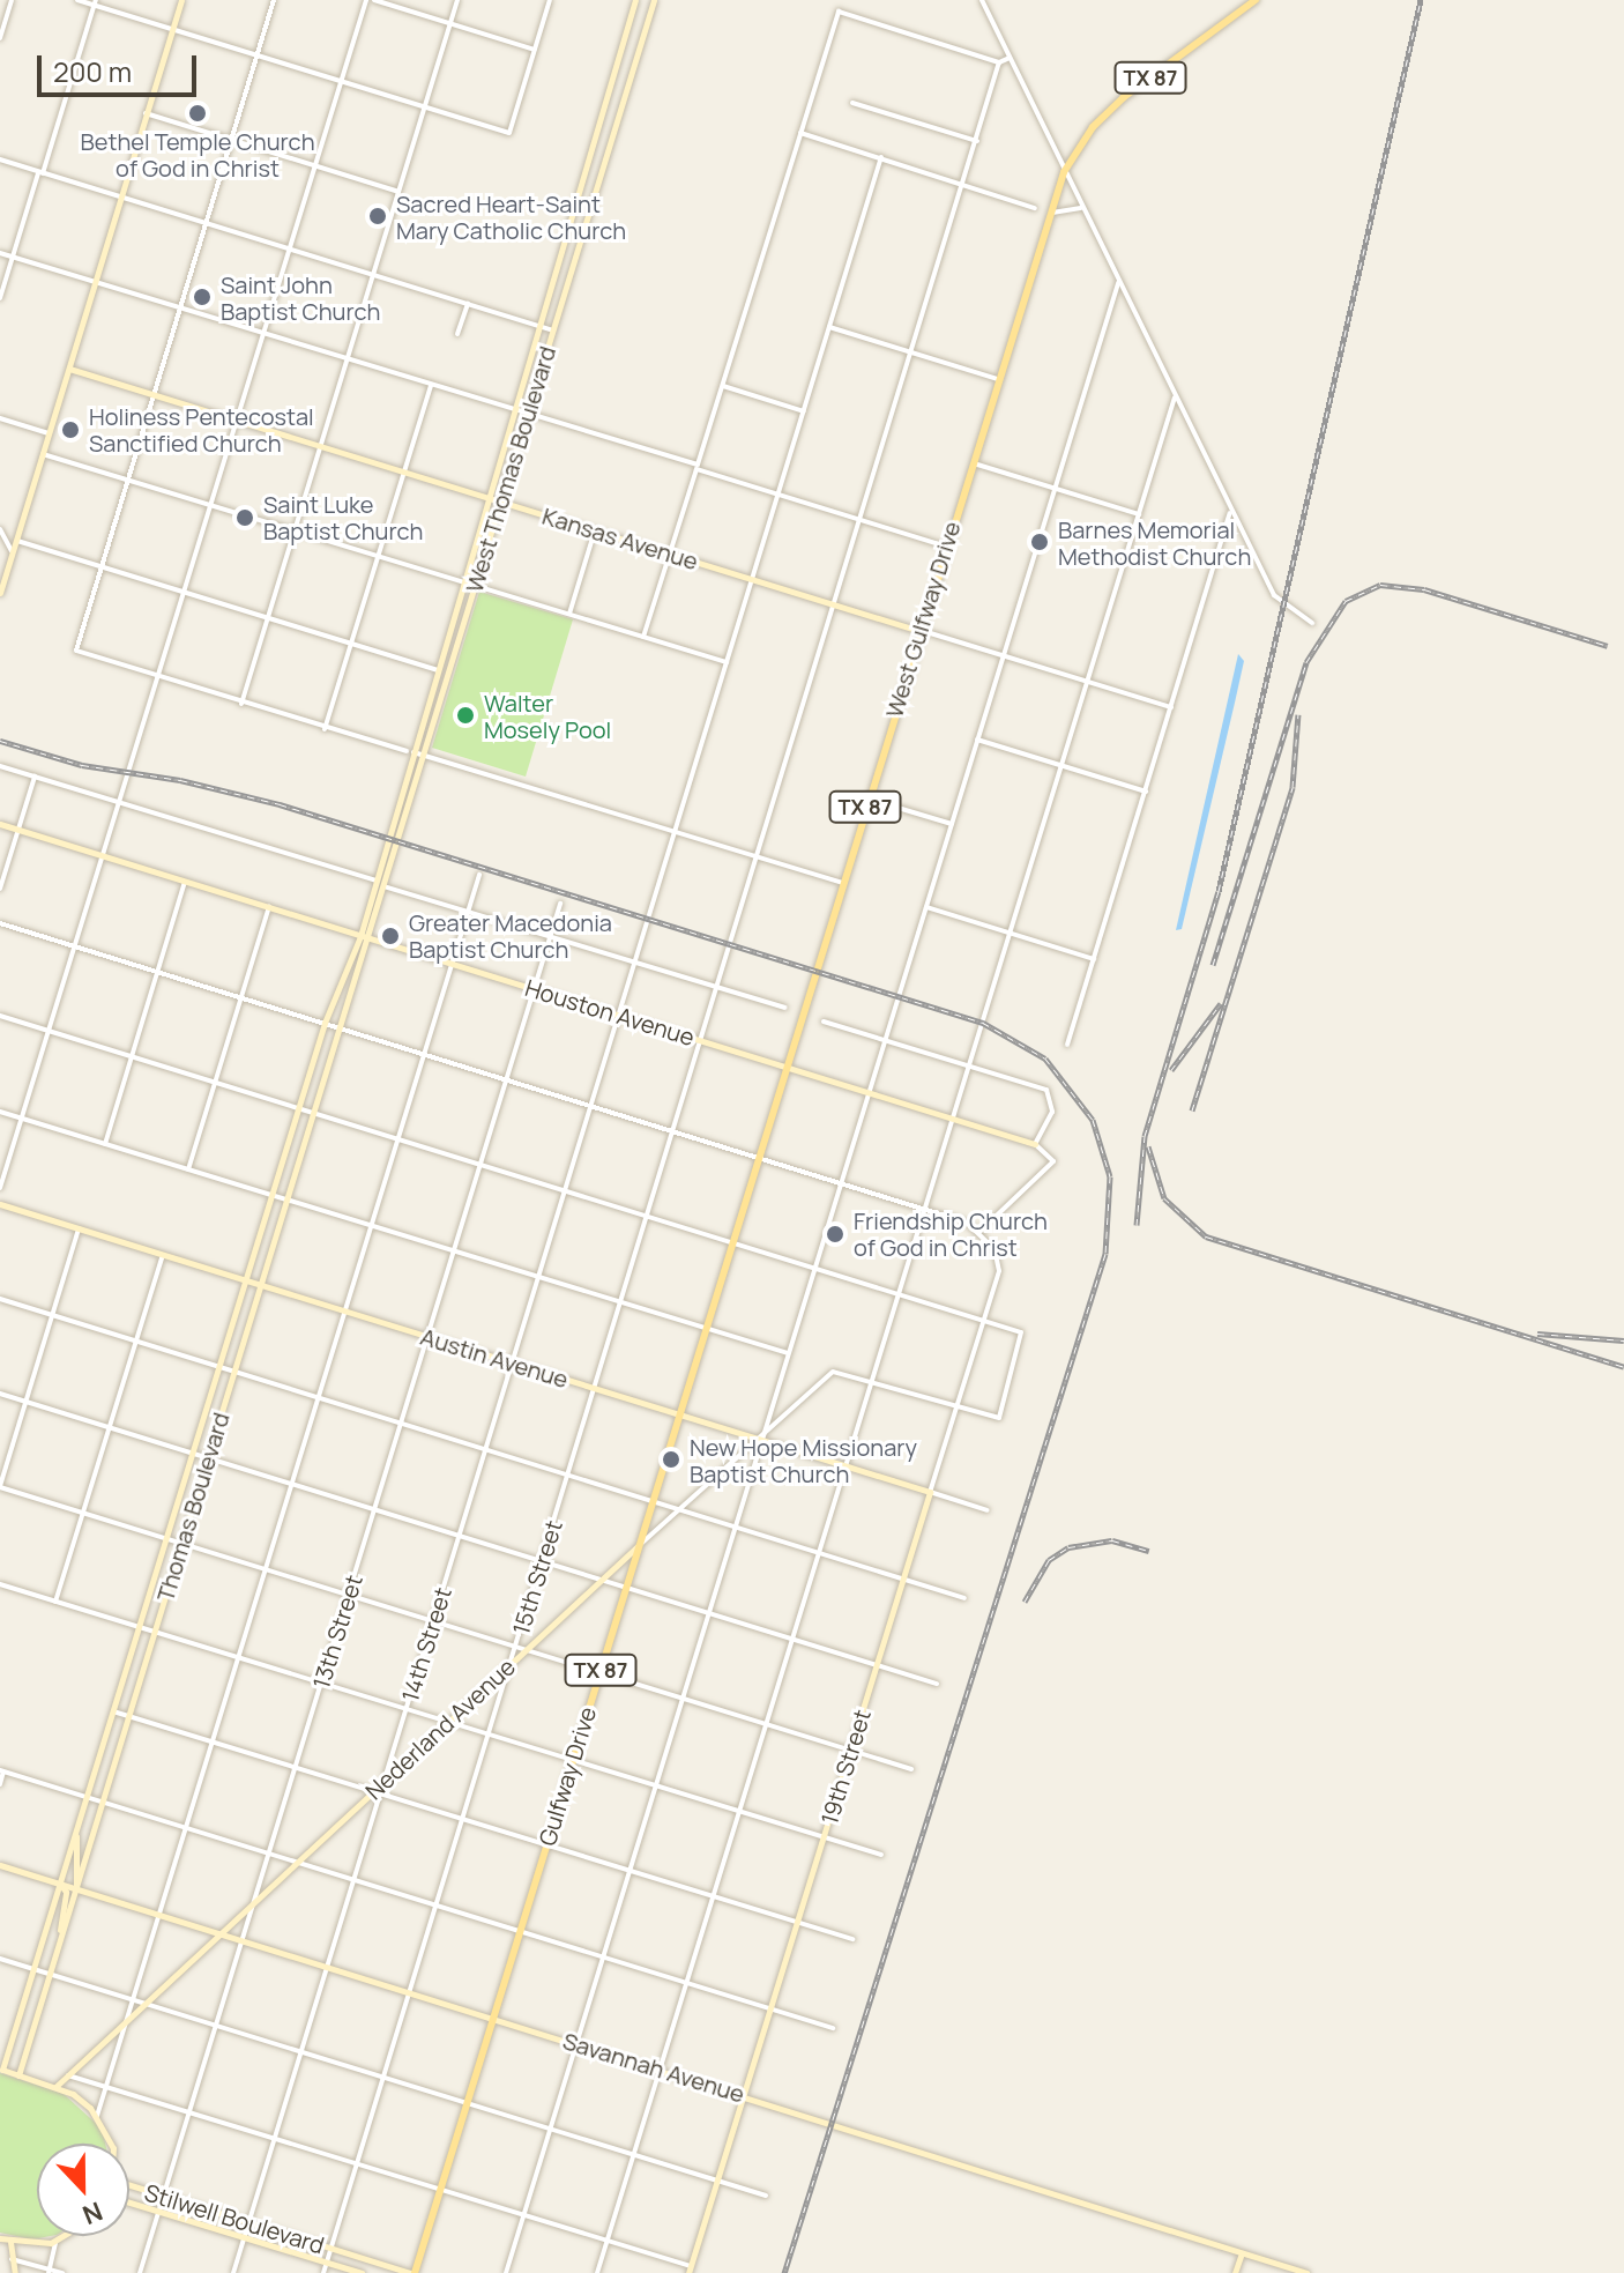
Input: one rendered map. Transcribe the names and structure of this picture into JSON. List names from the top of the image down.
{
  "streets": {
    "main road": ["TX 87", "West Gulfway Drive", "Gulfway Drive"],
    "street": [
      "West Thomas Boulevard",
      "Kansas Avenue",
      "Houston Avenue",
      "Austin Avenue",
      "Thomas Boulevard",
      "15th Street",
      "13th Street",
      "14th Street",
      "Nederland Avenue",
      "19th Street",
      "Savannah Avenue",
      "Stilwell Boulevard"
    ]
  },
  "crossings": [
    ["TX 87", "West Gulfway Drive"],
    ["West Thomas Boulevard", "Kansas Avenue"],
    ["West Thomas Boulevard", "Houston Avenue"],
    ["West Thomas Boulevard", "Thomas Boulevard"],
    ["Kansas Avenue", "West Gulfway Drive"],
    ["Kansas Avenue", "15th Street"],
    ["Kansas Avenue", "14th Street"],
    ["West Gulfway Drive", "Houston Avenue"],
    ["West Gulfway Drive", "Gulfway Drive"],
    ["Houston Avenue", "Thomas Boulevard"],
    ["Houston Avenue", "15th Street"],
    ["Houston Avenue", "13th Street"],
    ["Houston Avenue", "14th Street"],
    ["Houston Avenue", "19th Street"],
    ["Houston Avenue", "Gulfway Drive"],
    ["Austin Avenue", "Thomas Boulevard"],
    ["Austin Avenue", "15th Street"],
    ["Austin Avenue", "13th Street"],
    ["Austin Avenue", "14th Street"],
    ["Austin Avenue", "Nederland Avenue"],
    ["Austin Avenue", "19th Street"],
    ["Austin Avenue", "Gulfway Drive"],
    ["Thomas Boulevard", "Savannah Avenue"],
    ["15th Street", "Nederland Avenue"],
    ["15th Street", "Savannah Avenue"],
    ["15th Street", "Stilwell Boulevard"],
    ["13th Street", "Nederland Avenue"],
    ["13th Street", "Savannah Avenue"],
    ["13th Street", "Stilwell Boulevard"],
    ["14th Street", "Nederland Avenue"],
    ["Nederland Avenue", "Gulfway Drive"],
    ["Nederland Avenue", "Savannah Avenue"],
    ["19th Street", "Savannah Avenue"],
    ["Gulfway Drive", "Savannah Avenue"],
    ["Gulfway Drive", "Stilwell Boulevard"]
  ],
  "places": [
    "Bethel Temple Church of God in Christ",
    "Sacred Heart-Saint Mary Catholic Church",
    "Saint John Baptist Church",
    "Holiness Pentecostal Sanctified Church",
    "Saint Luke Baptist Church",
    "Barnes Memorial Methodist Church",
    "Walter Mosely Pool",
    "Greater Macedonia Baptist Church",
    "Friendship Church of God in Christ",
    "New Hope Missionary Baptist Church"
  ],
  "scale_bar": "200 m",
  "north": "bottom"
}
